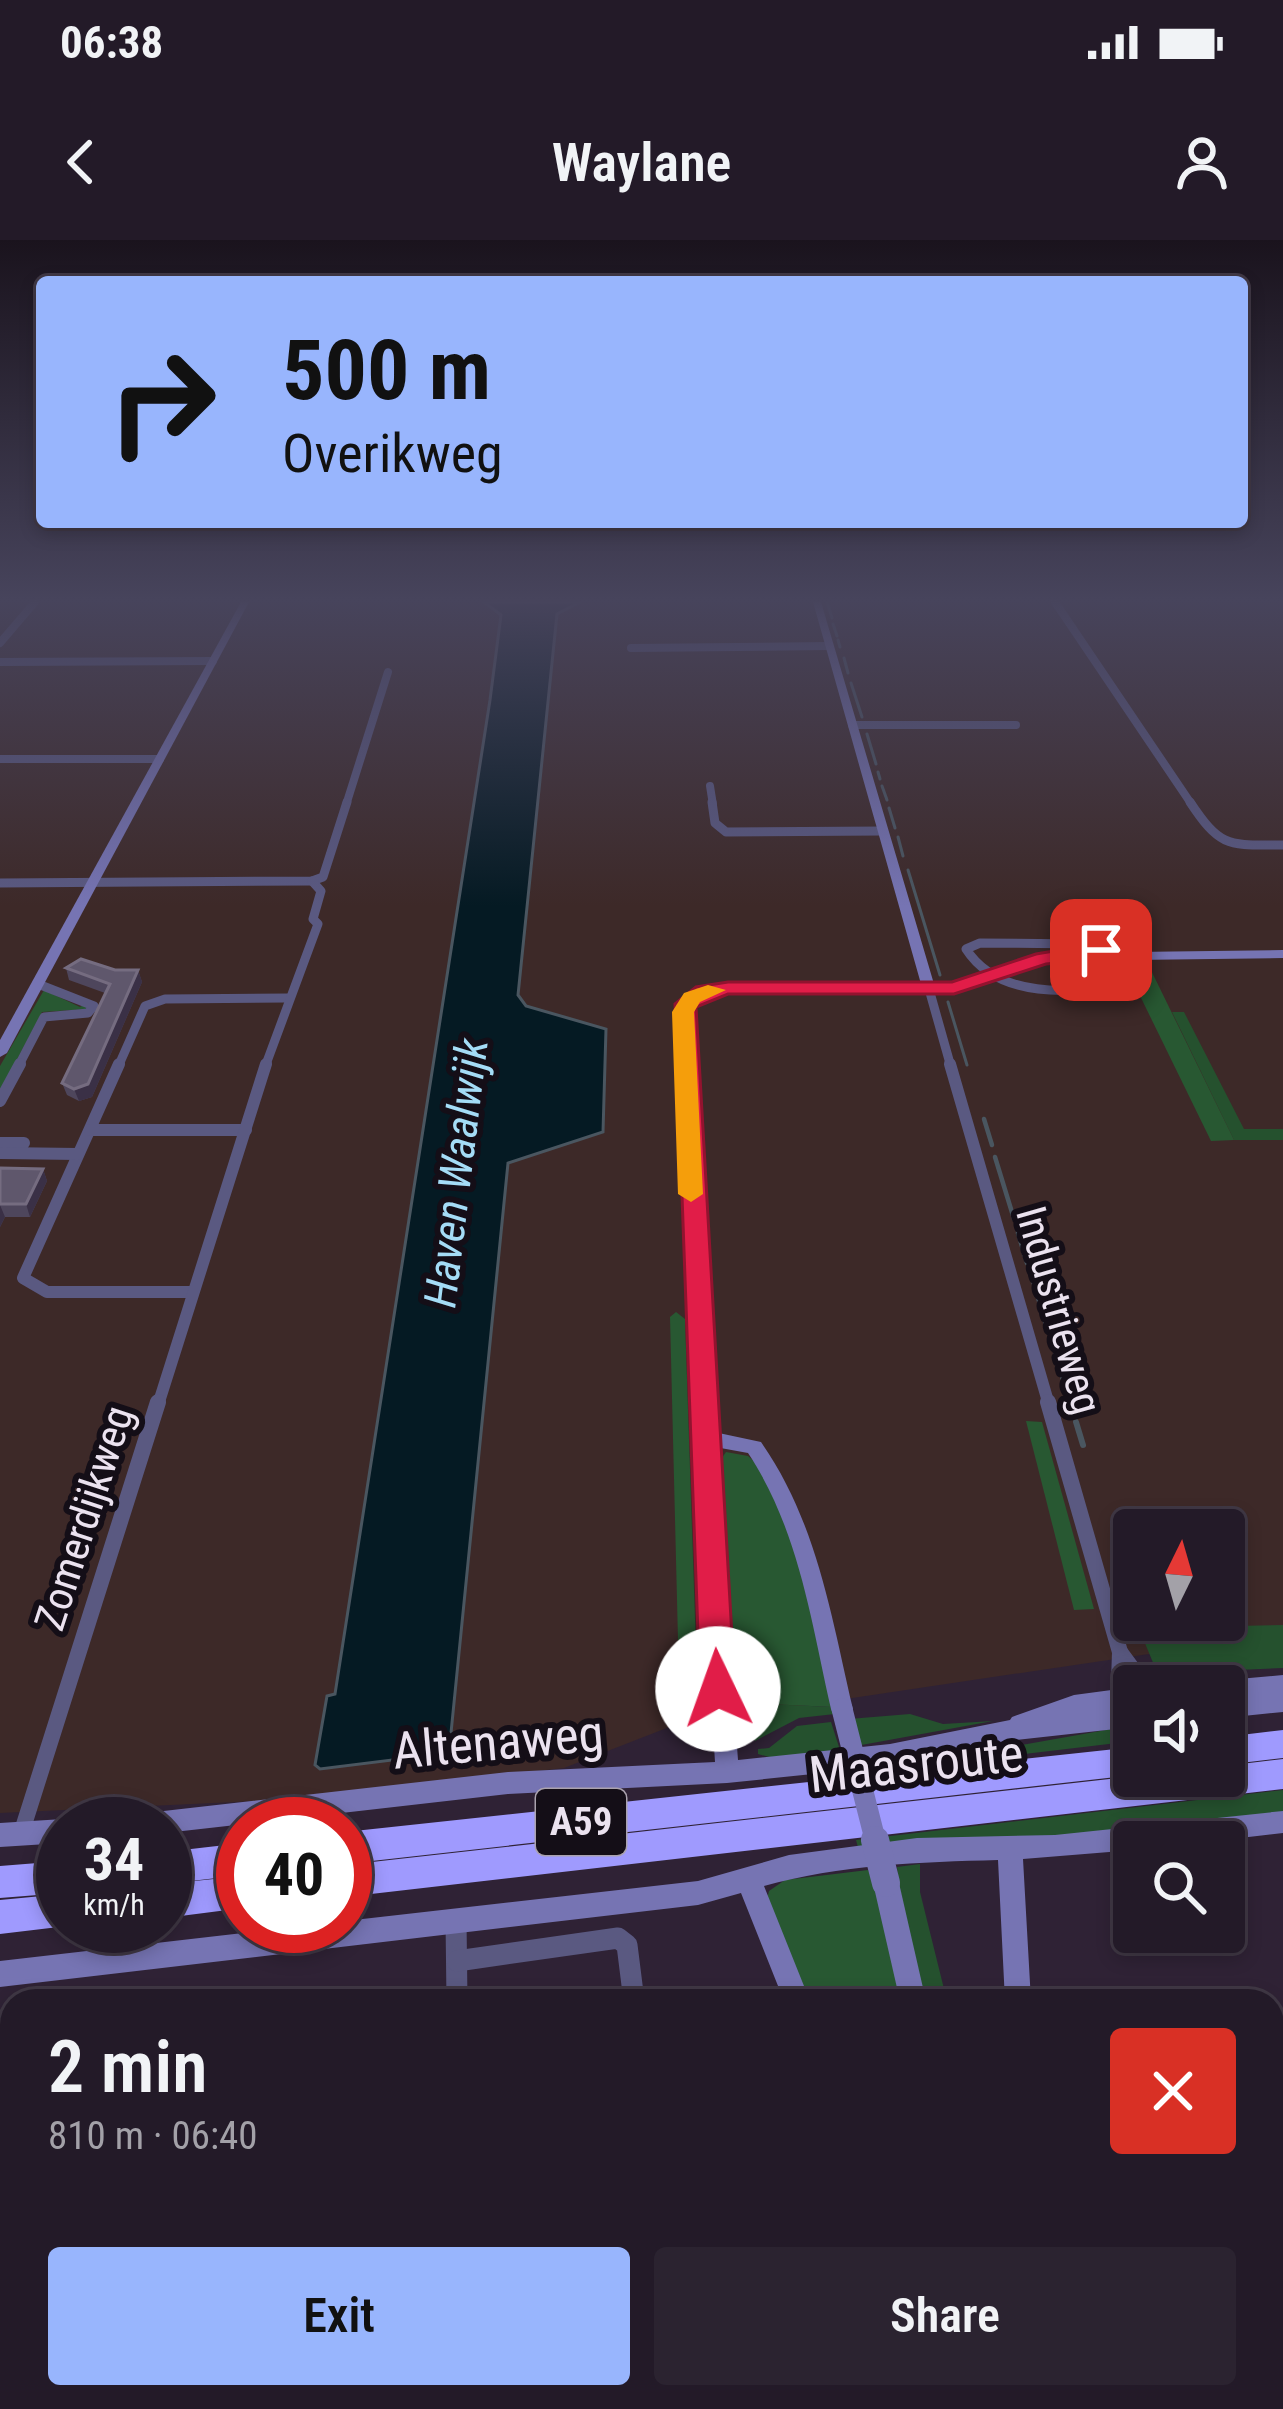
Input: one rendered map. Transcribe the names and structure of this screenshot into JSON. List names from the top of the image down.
{
  "streets": {
    "highway": ["Maasroute", "A59"],
    "street": ["Industrieweg", "Zomerdijkweg", "Altenaweg"]
  },
  "water": ["Haven Waalwijk"],
  "north": "top",
  "page": {
    "status": "06:38",
    "header": "Waylane",
    "turn": ["500 m", "Overikweg"],
    "speed": "34 km/h",
    "limit": "40",
    "heading": ["2 min", "810 m · 06:40"],
    "buttons": ["Exit", "Share"]
  }
}
